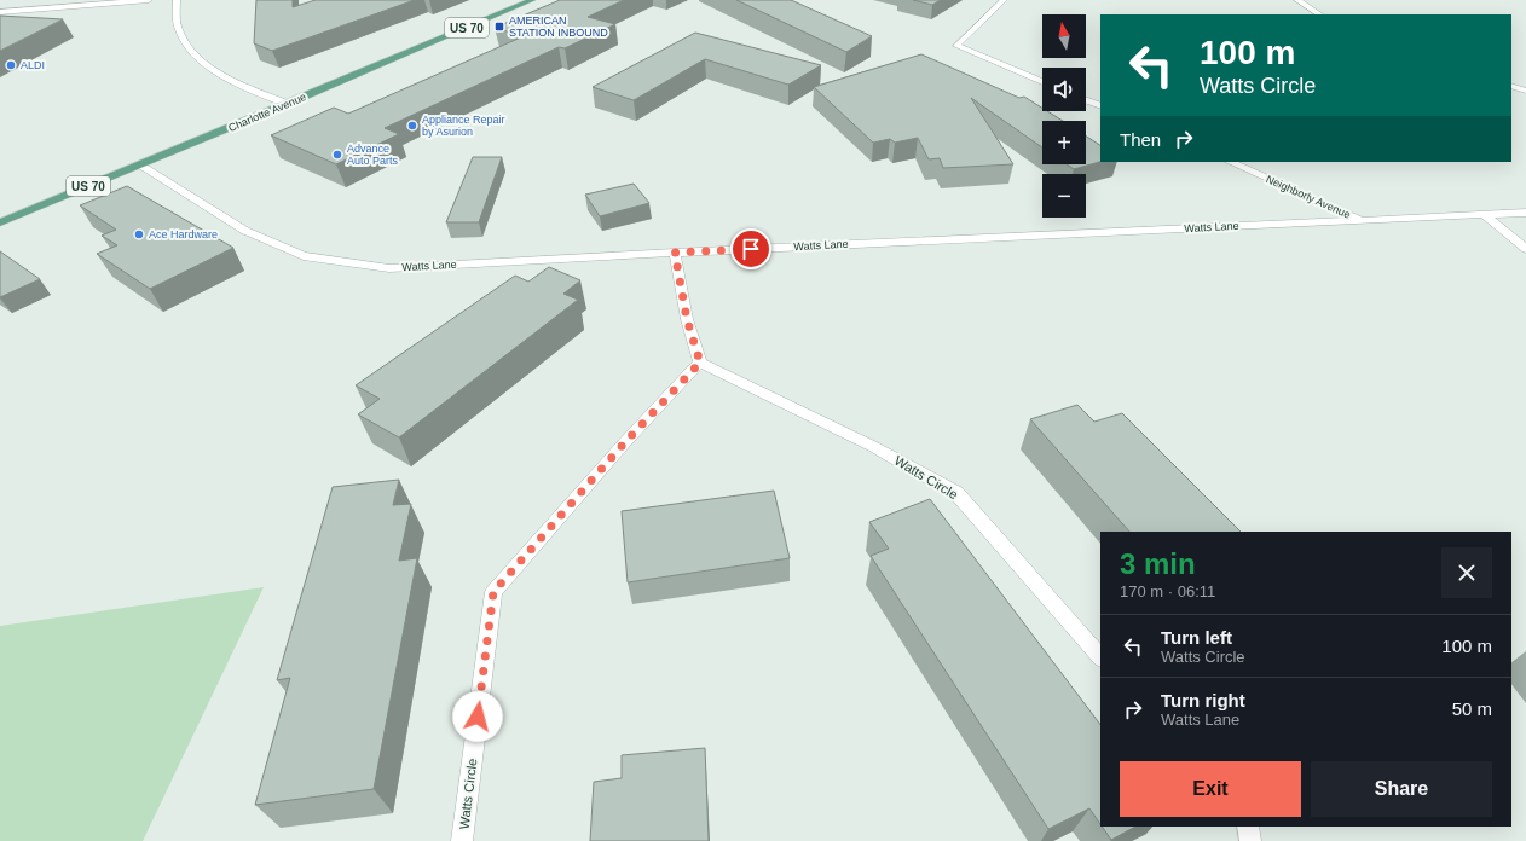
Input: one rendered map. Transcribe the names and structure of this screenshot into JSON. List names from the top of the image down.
{
  "streets": {
    "main road": ["US 70", "Charlotte Avenue"],
    "street": ["Neighborly Avenue", "Watts Lane", "Watts Circle"]
  },
  "crossings": [
    ["Charlotte Avenue", "Watts Lane"],
    ["Neighborly Avenue", "Watts Lane"]
  ],
  "places": {
    "transit": ["AMERICAN STATION INBOUND"],
    "other": [
      "ALDI",
      "Appliance Repair by Asurion",
      "Advance Auto Parts",
      "Ace Hardware"
    ]
  },
  "north": "top",
  "page": {
    "map_buttons": ["+", "−"],
    "turn": ["100 m", "Watts Circle"],
    "then": "Then",
    "heading": ["3 min", "170 m · 06:11"],
    "list": [
      {
        "name": "Turn left",
        "note": "Watts Circle",
        "value": "100 m"
      },
      {
        "name": "Turn right",
        "note": "Watts Lane",
        "value": "50 m"
      }
    ],
    "buttons": ["Exit", "Share"]
  }
}
